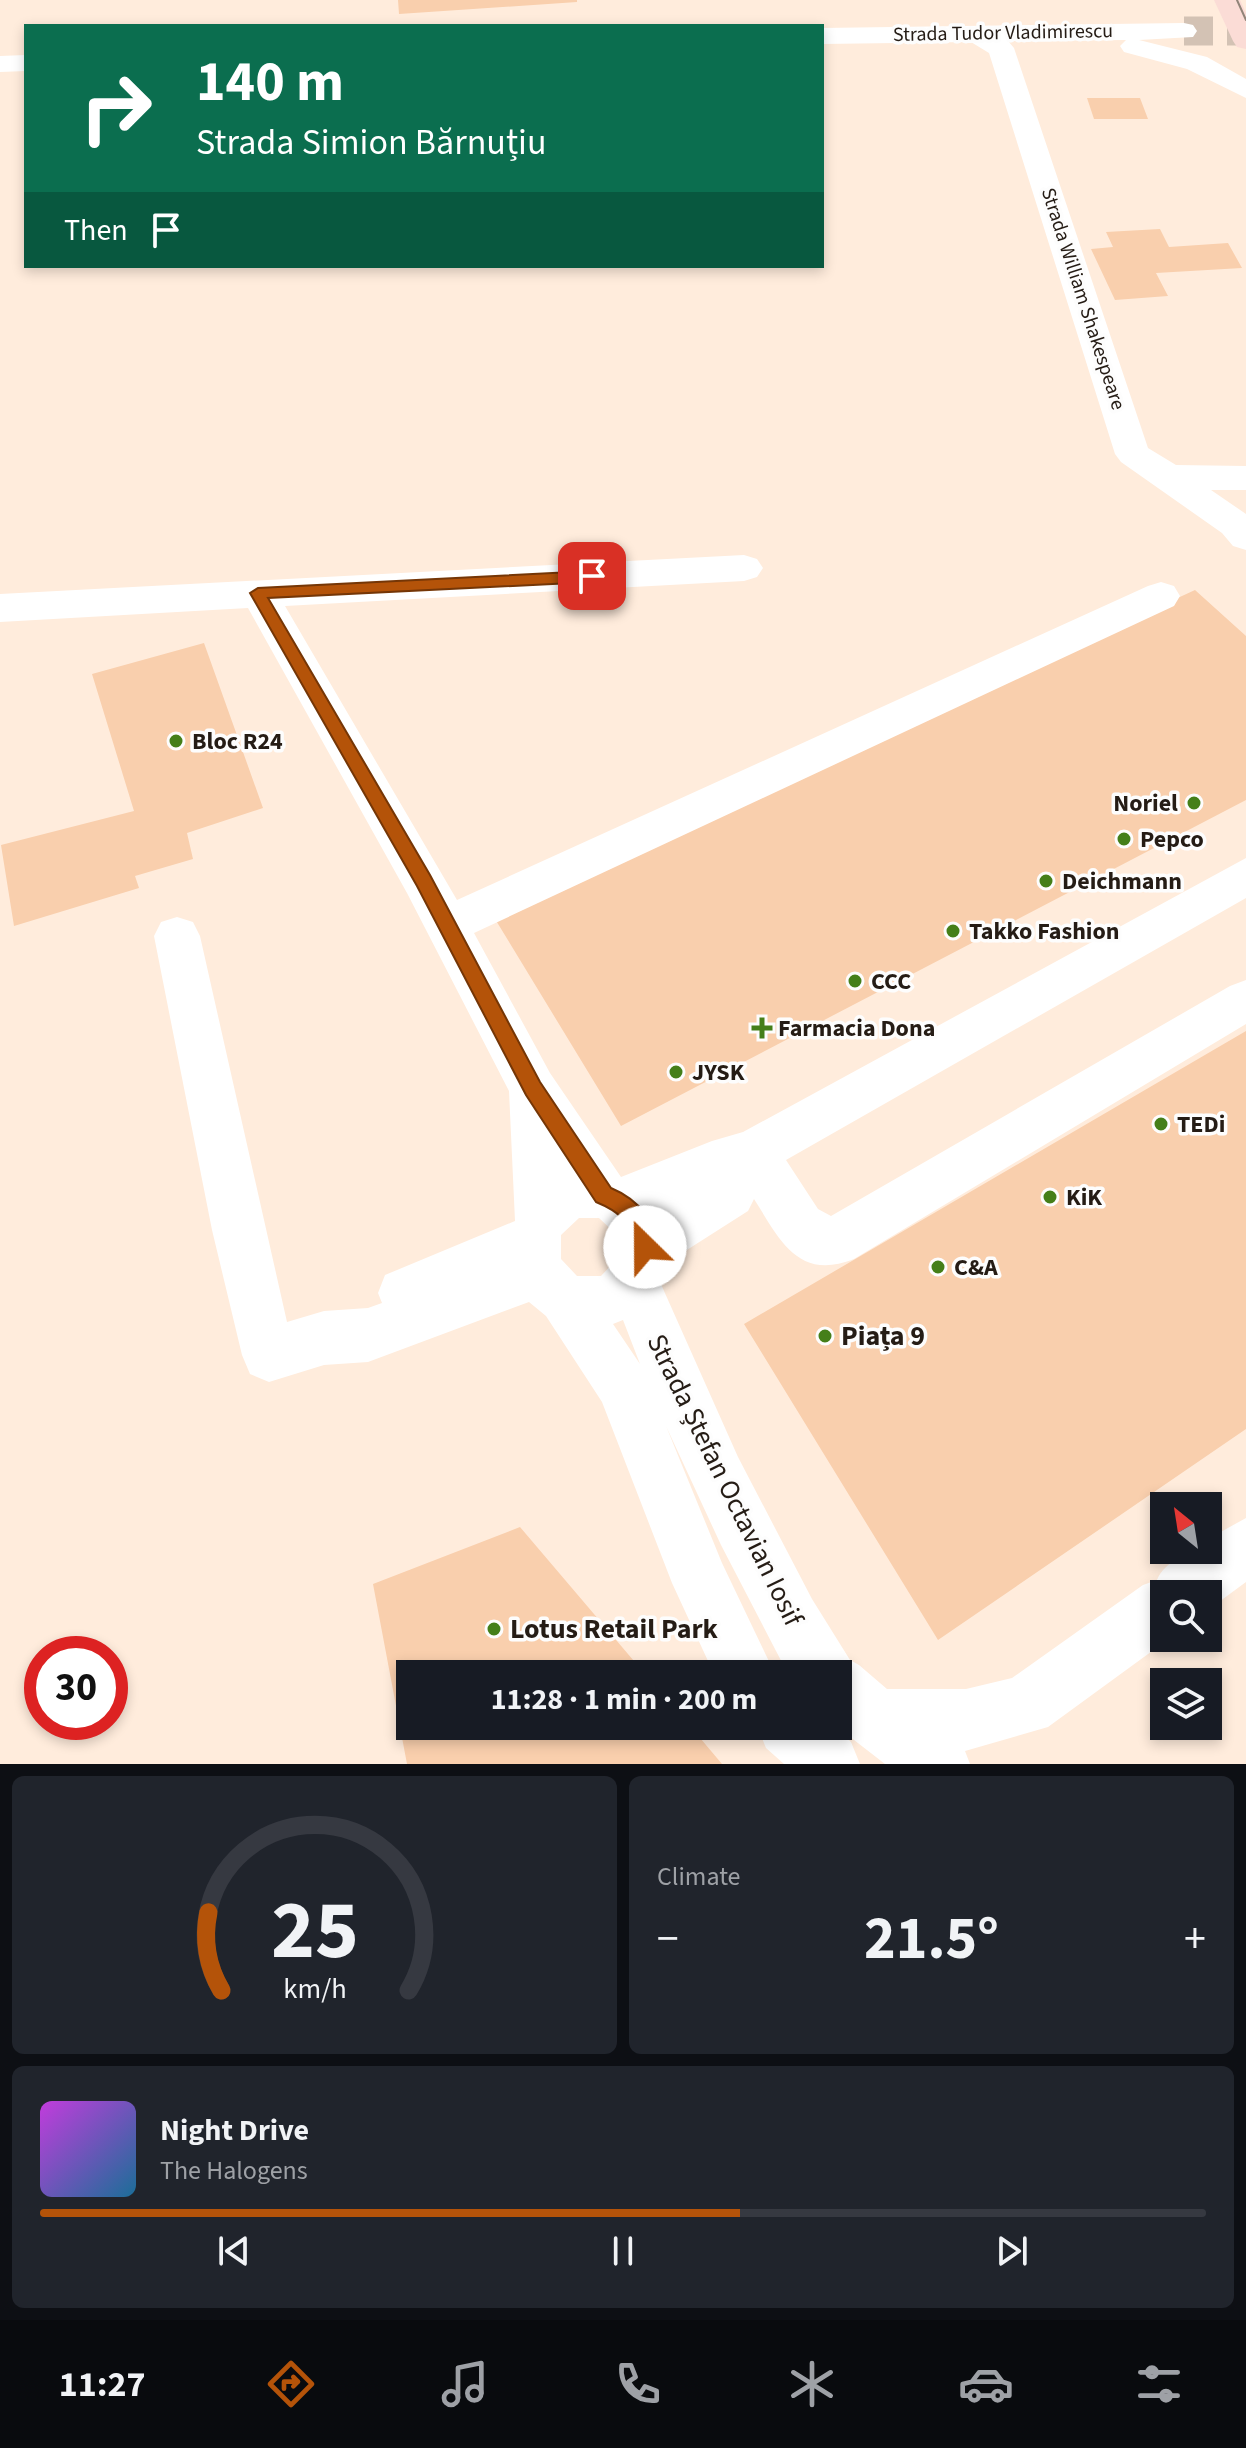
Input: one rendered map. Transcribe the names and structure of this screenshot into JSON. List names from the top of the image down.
{
  "streets": {
    "street": ["Strada Tudor Vladimirescu", "Strada William Shakespeare", "Strada Ștefan Octavian Iosif"]
  },
  "places": {
    "other": [
      "Bloc R24",
      "Noriel",
      "Pepco",
      "Deichmann",
      "Takko Fashion",
      "CCC",
      "JYSK",
      "TEDi",
      "KiK",
      "C&A",
      "Piața 9",
      "Lotus Retail Park"
    ],
    "health": ["Farmacia Dona"]
  },
  "north": "top left",
  "page": {
    "turn": ["140 m", "Strada Simion Bărnuțiu"],
    "then": "Then",
    "limit": "30",
    "trip": "11:28 · 1 min · 200 m",
    "tile": "Climate",
    "heat": ["−", "21.5°", "+"],
    "song": ["Night Drive", "The Halogens"],
    "tabs": "11:27",
    "gauge": ["25", "km/h"]
  }
}
